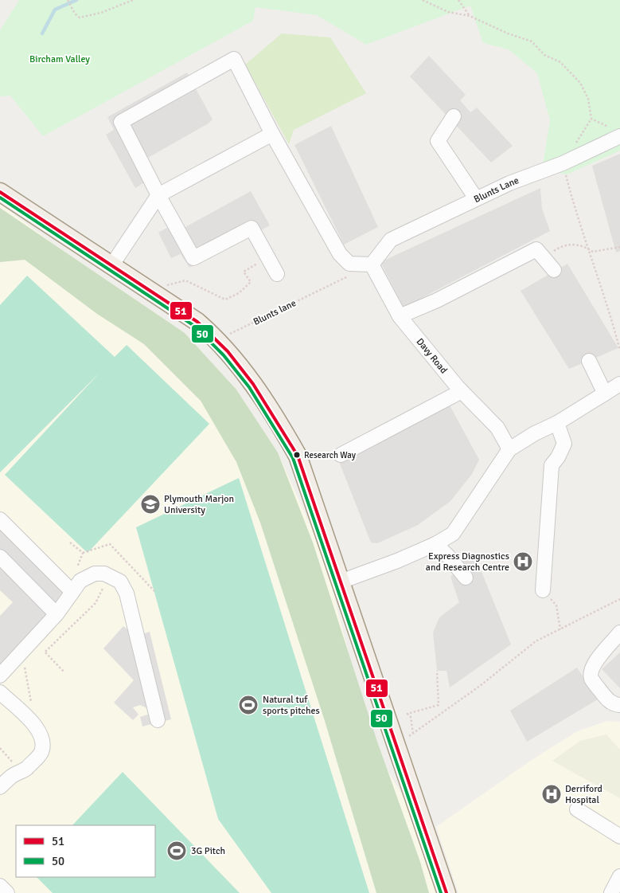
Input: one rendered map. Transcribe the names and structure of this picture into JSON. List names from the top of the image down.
{
  "streets": {
    "street": ["Blunts Lane", "Davy Road"],
    "path": ["Blunts lane"]
  },
  "crossings": [
    ["Blunts Lane", "Davy Road"]
  ],
  "parks": ["Bircham Valley"],
  "places": {
    "other": ["Research Way"],
    "school or university": ["Plymouth Marjon University"],
    "hospital": ["Express Diagnostics and Research Centre", "Derriford Hospital"],
    "sports": ["Natural tuf sports pitches", "3G Pitch"]
  },
  "lines": ["transit line 51", "transit line 50"],
  "legend": ["51", "50"]
}
